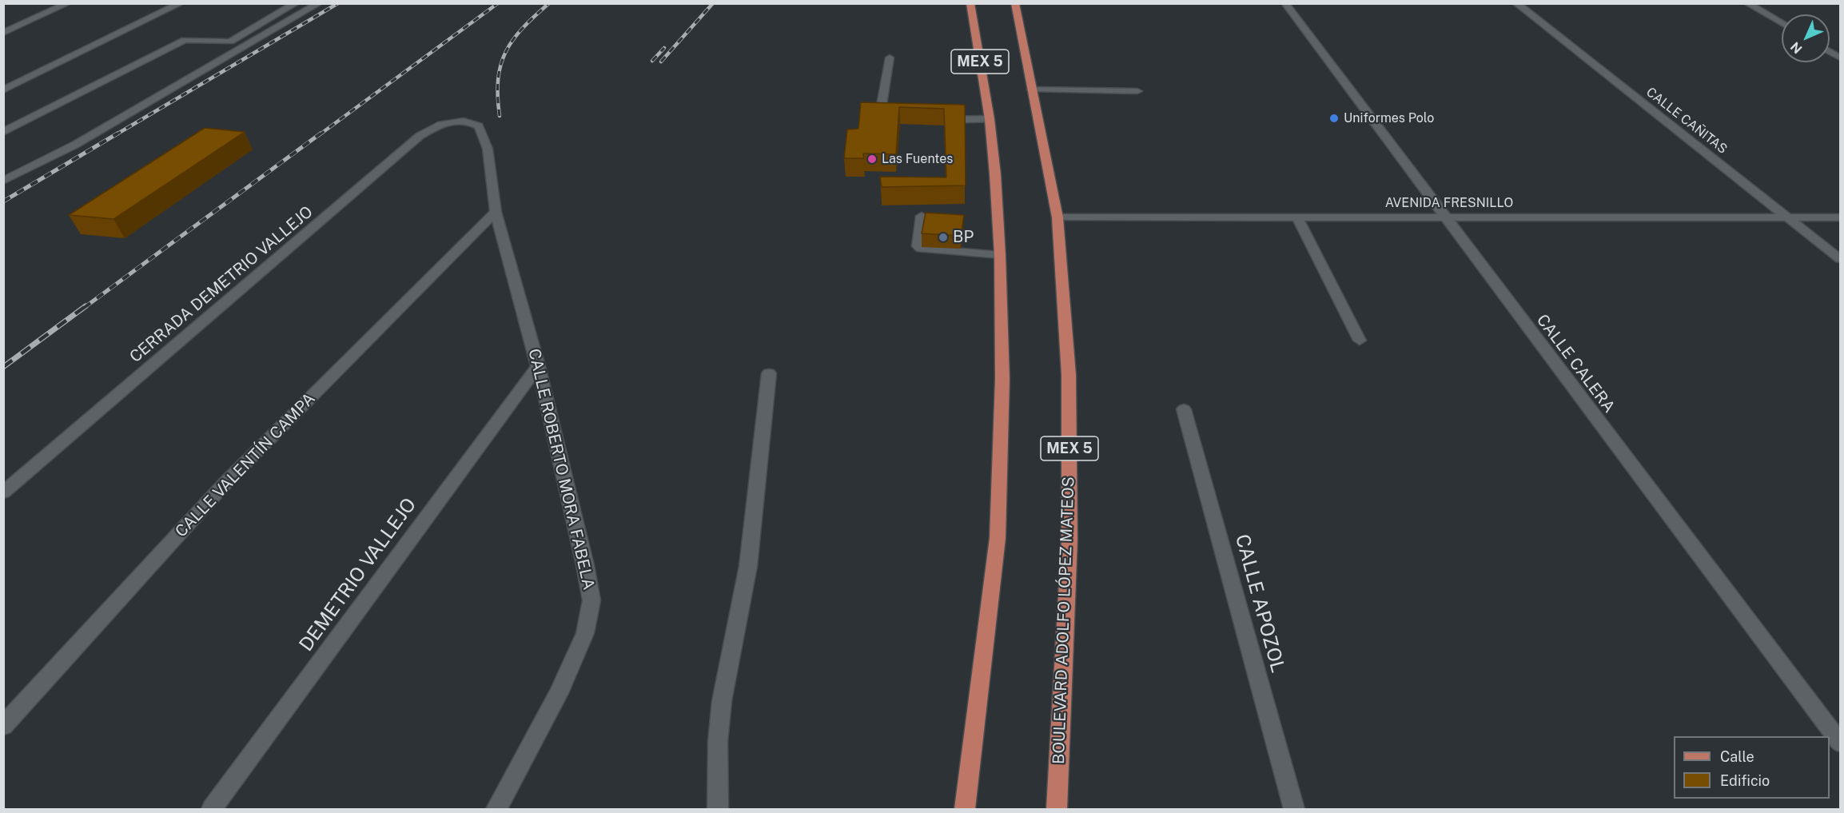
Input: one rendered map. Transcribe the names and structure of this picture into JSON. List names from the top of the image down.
{
  "streets": {
    "main road": ["MEX 5", "BOULEVARD ADOLFO LÓPEZ MATEOS"],
    "street": [
      "CALLE CAÑITAS",
      "AVENIDA FRESNILLO",
      "CERRADA DEMETRIO VALLEJO",
      "CALLE CALERA",
      "CALLE VALENTÍN CAMPA",
      "CALLE ROBERTO MORA FABELA",
      "DEMETRIO VALLEJO",
      "CALLE APOZOL"
    ]
  },
  "crossings": [
    ["CALLE CAÑITAS", "AVENIDA FRESNILLO"],
    ["AVENIDA FRESNILLO", "CALLE CALERA"],
    ["AVENIDA FRESNILLO", "BOULEVARD ADOLFO LÓPEZ MATEOS"],
    ["CERRADA DEMETRIO VALLEJO", "CALLE ROBERTO MORA FABELA"],
    ["CALLE VALENTÍN CAMPA", "CALLE ROBERTO MORA FABELA"],
    ["CALLE ROBERTO MORA FABELA", "DEMETRIO VALLEJO"]
  ],
  "places": ["Uniformes Polo", "Las Fuentes", "BP"],
  "legend": ["Calle", "Edificio"],
  "north": "bottom left"
}
